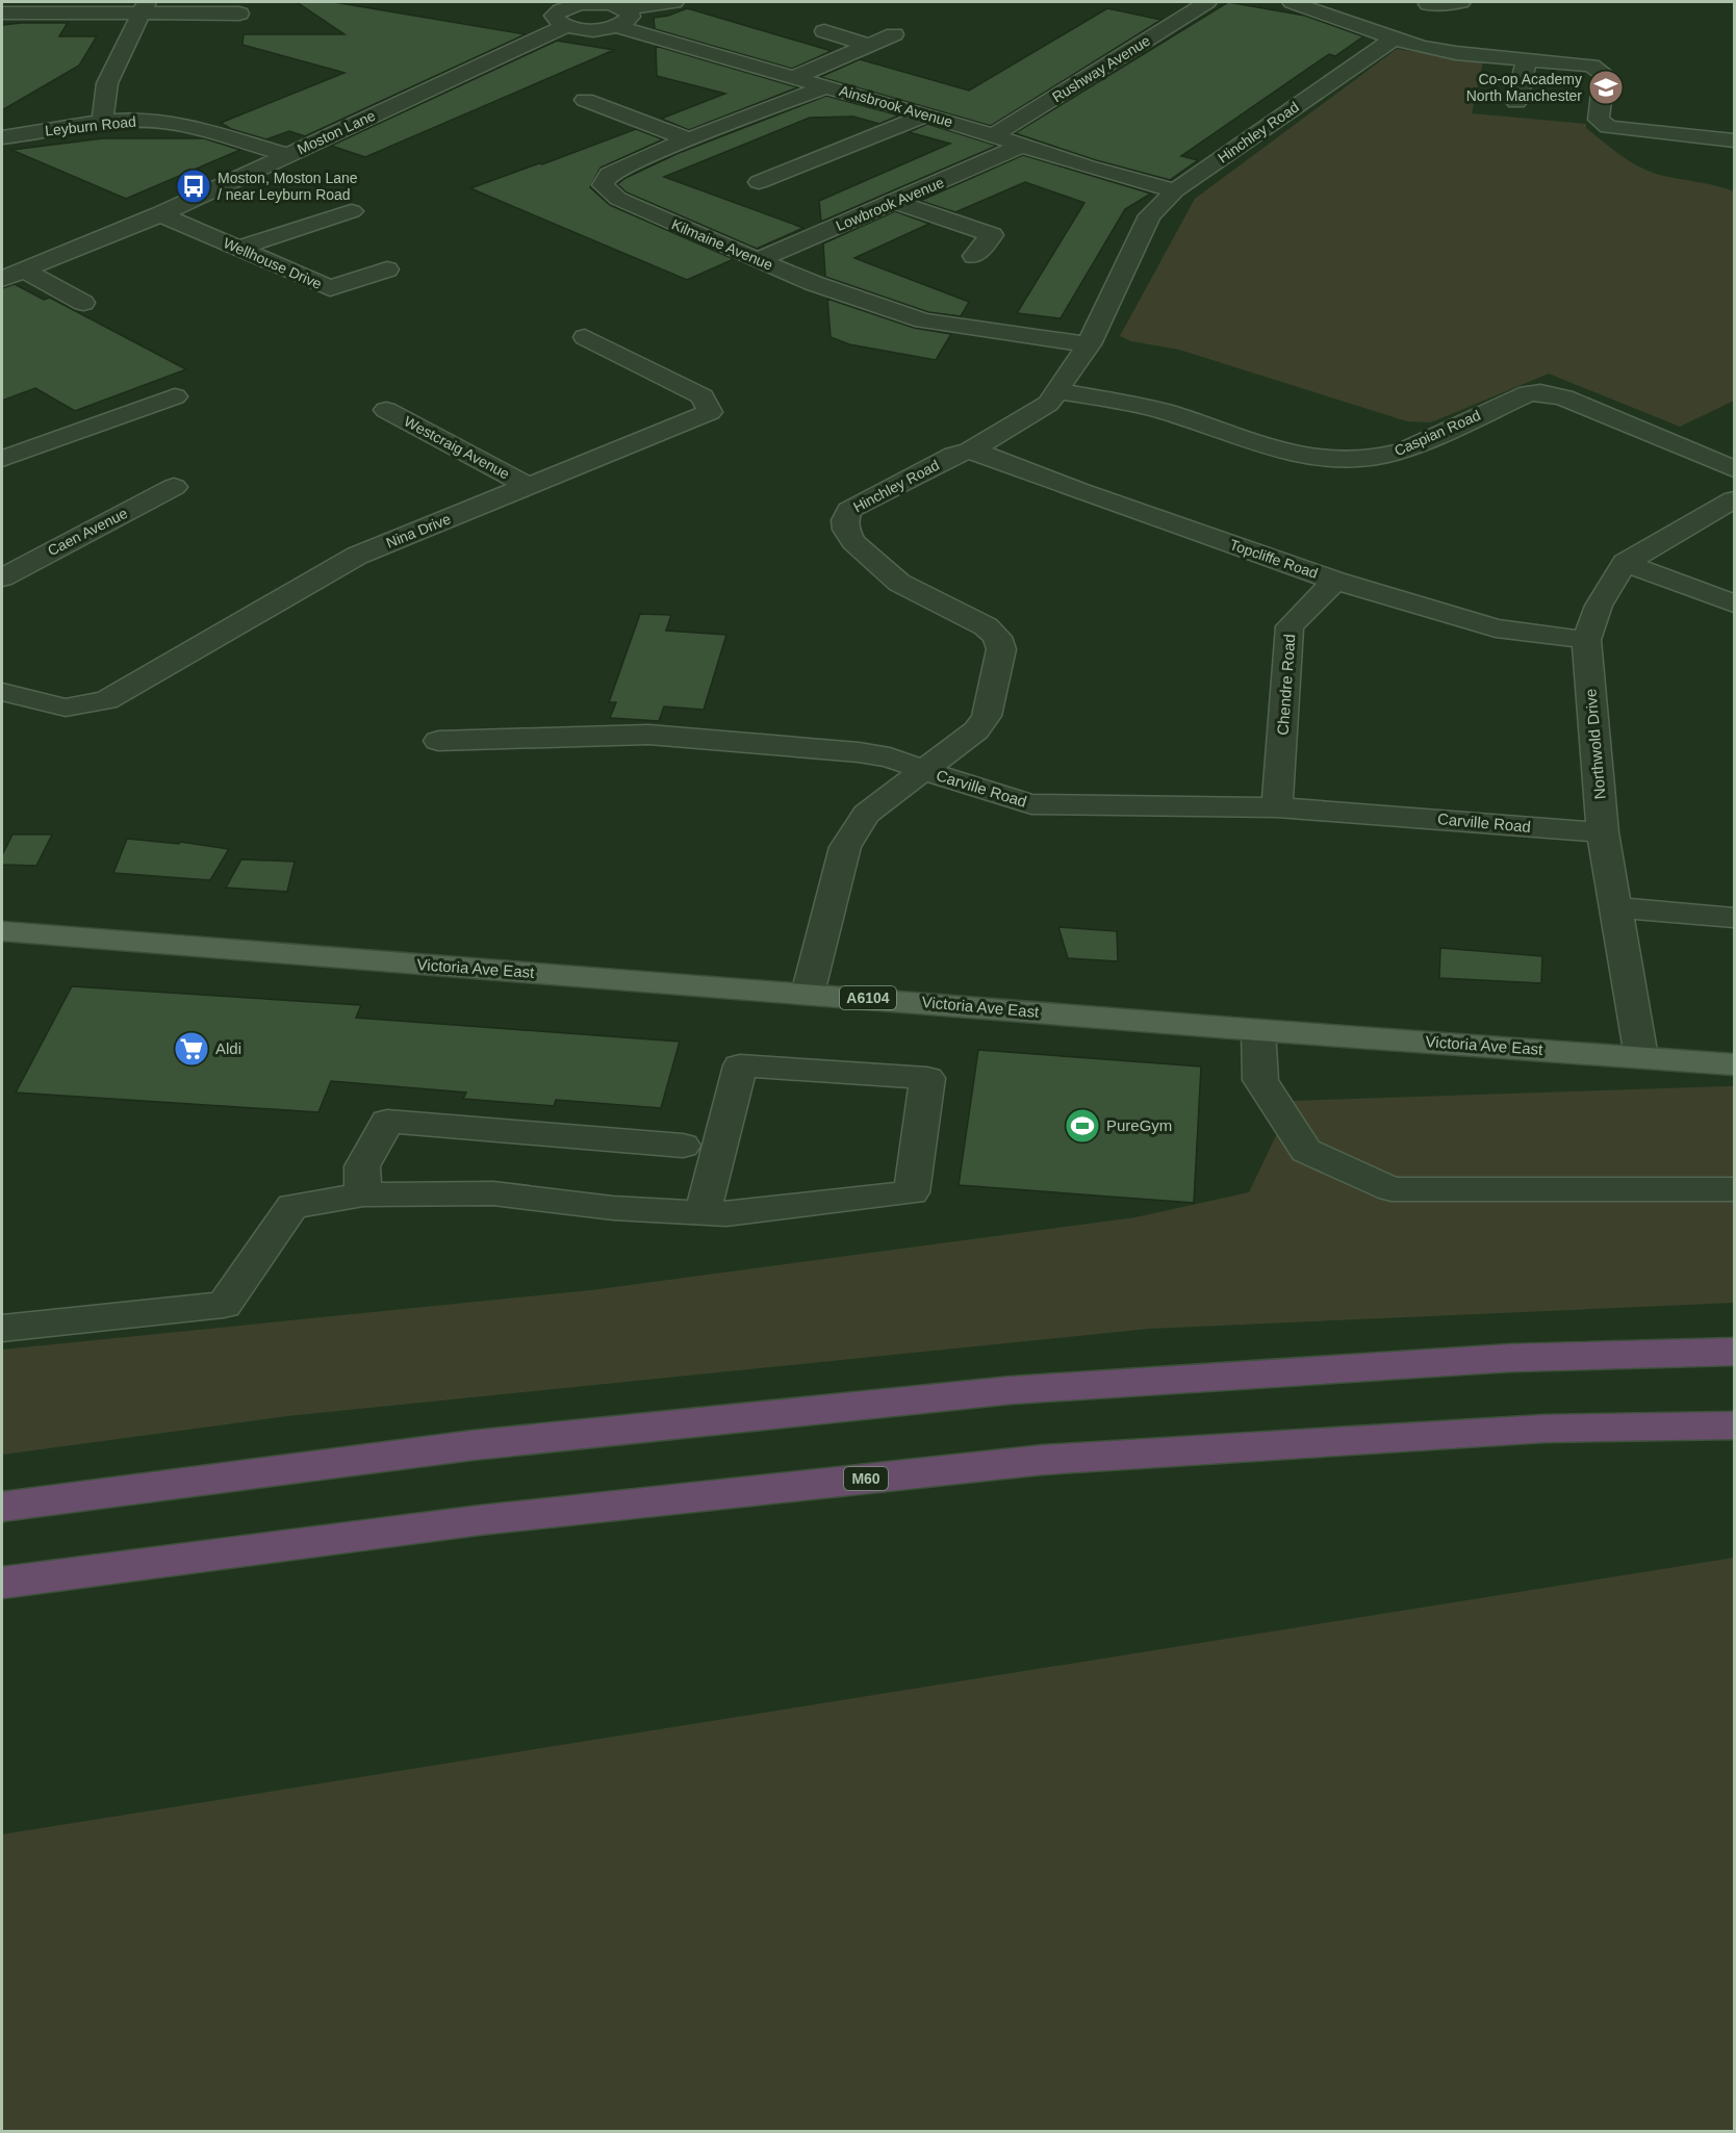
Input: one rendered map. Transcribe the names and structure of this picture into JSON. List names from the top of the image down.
{
  "streets": {
    "highway": ["M60"],
    "main road": ["Victoria Ave East", "A6104"],
    "street": [
      "Rushway Avenue",
      "Ainsbrook Avenue",
      "Leyburn Road",
      "Moston Lane",
      "Hinchley Road",
      "Lowbrook Avenue",
      "Kilmaine Avenue",
      "Wellhouse Drive",
      "Caspian Road",
      "Westcraig Avenue",
      "Nina Drive",
      "Caen Avenue",
      "Topcliffe Road",
      "Chendre Road",
      "Northwold Drive",
      "Carville Road"
    ]
  },
  "crossings": [
    ["Rushway Avenue", "Ainsbrook Avenue"],
    ["Ainsbrook Avenue", "Hinchley Road"],
    ["Ainsbrook Avenue", "Lowbrook Avenue"],
    ["Ainsbrook Avenue", "Kilmaine Avenue"],
    ["Leyburn Road", "Moston Lane"],
    ["Moston Lane", "Wellhouse Drive"],
    ["Hinchley Road", "Kilmaine Avenue"],
    ["Hinchley Road", "Caspian Road"],
    ["Hinchley Road", "Topcliffe Road"],
    ["Hinchley Road", "Carville Road"],
    ["Hinchley Road", "Victoria Ave East"],
    ["Lowbrook Avenue", "Kilmaine Avenue"],
    ["Westcraig Avenue", "Nina Drive"],
    ["Topcliffe Road", "Chendre Road"],
    ["Topcliffe Road", "Northwold Drive"],
    ["Chendre Road", "Carville Road"],
    ["Northwold Drive", "Carville Road"],
    ["Northwold Drive", "Victoria Ave East"]
  ],
  "places": {
    "school or university": ["Co-op Academy North Manchester"],
    "bus stop": ["Moston, Moston Lane / near Leyburn Road"],
    "supermarket": ["Aldi"],
    "sports": ["PureGym"]
  }
}
